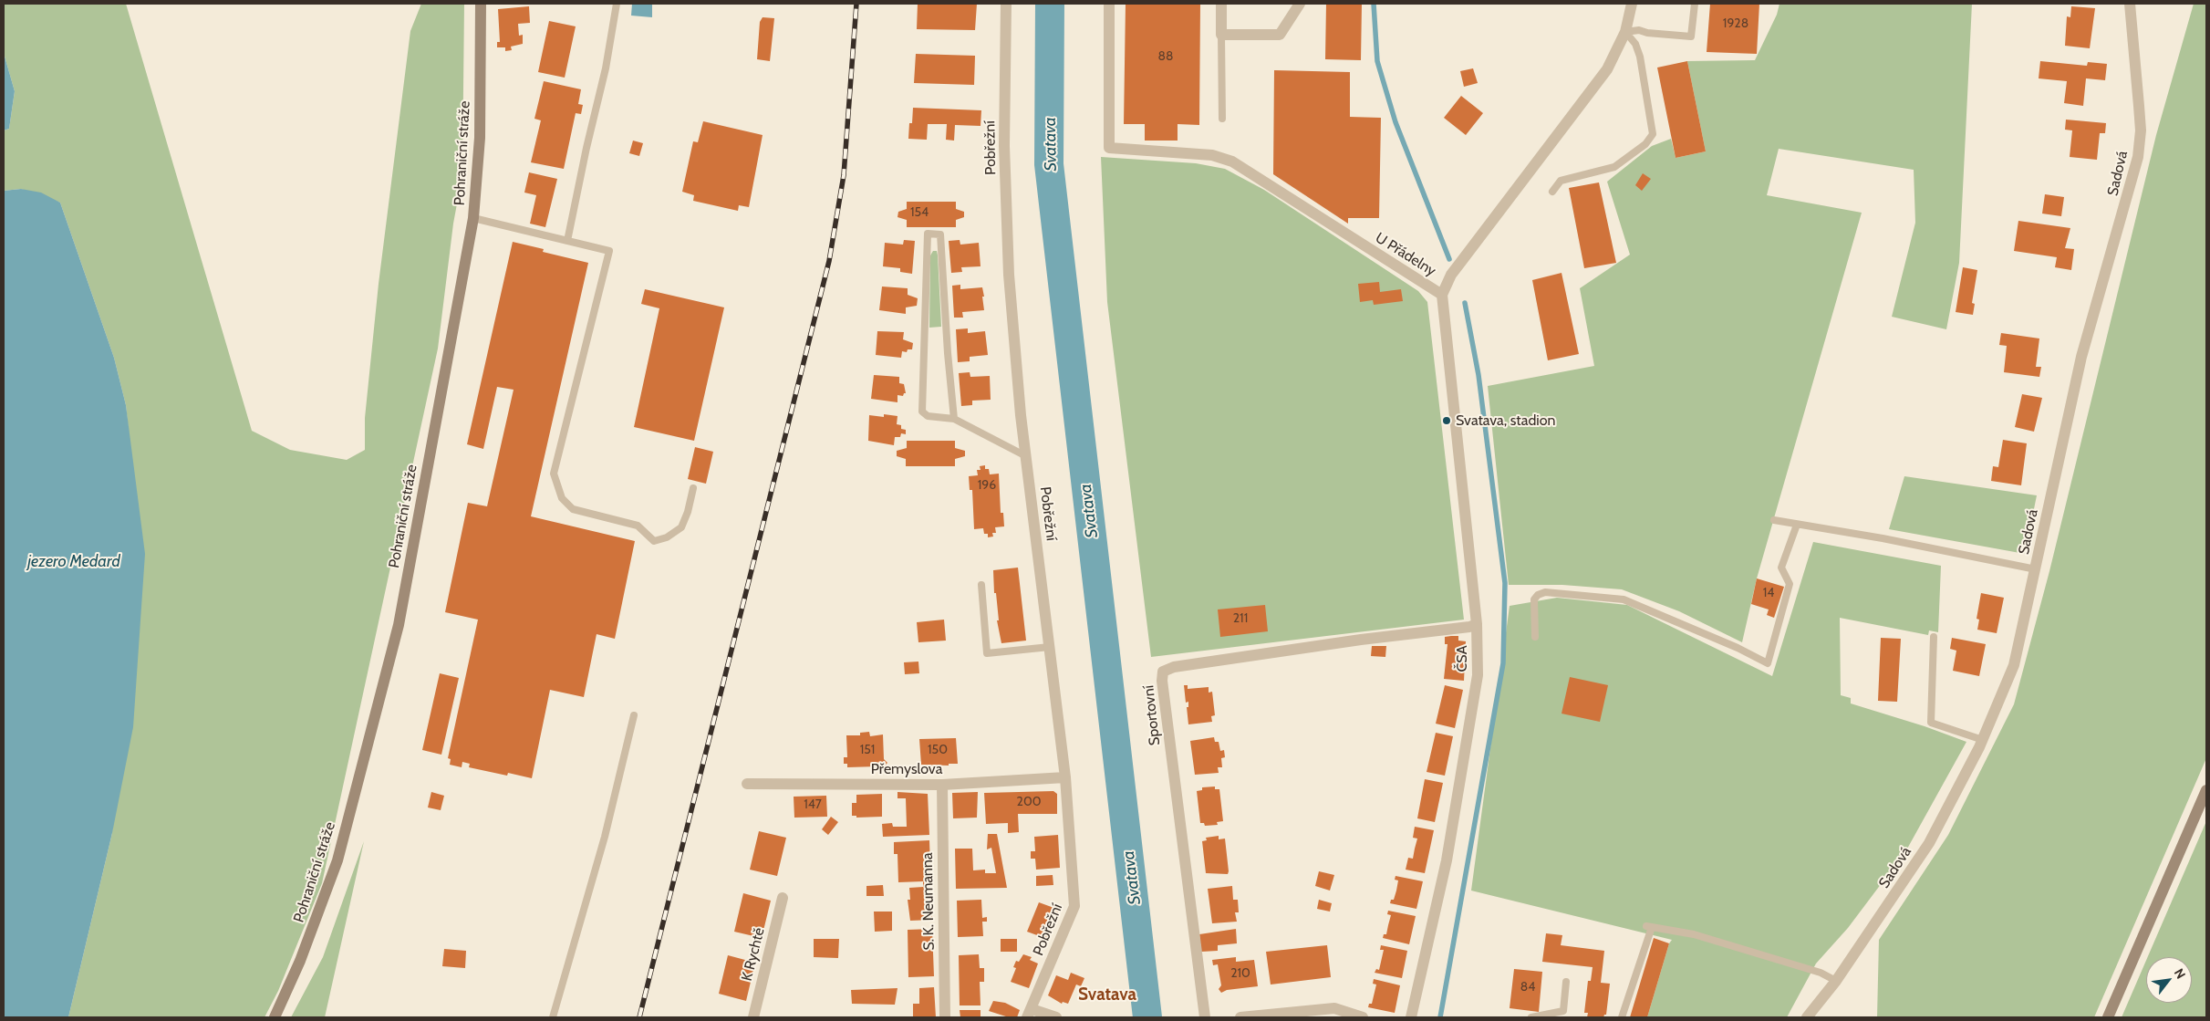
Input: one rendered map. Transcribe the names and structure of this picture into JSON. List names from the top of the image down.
{
  "streets": {
    "street": [
      "Pobřežní",
      "Pohraniční stráže",
      "Sadová",
      "U Přádelny",
      "ČSA",
      "Sportovní",
      "Přemyslova",
      "S. K. Neumanna",
      "K Rychtě"
    ]
  },
  "crossings": [
    ["Pobřežní", "Přemyslova"],
    ["U Přádelny", "ČSA"],
    ["ČSA", "Sportovní"],
    ["Přemyslova", "S. K. Neumanna"]
  ],
  "districts": ["Svatava"],
  "water": ["Svatava", "jezero Medard"],
  "places": ["Svatava, stadion"],
  "house_numbers": [
    "1928",
    "88",
    "154",
    "196",
    "14",
    "211",
    "151",
    "150",
    "200",
    "147",
    "210",
    "84"
  ],
  "north": "top right"
}
